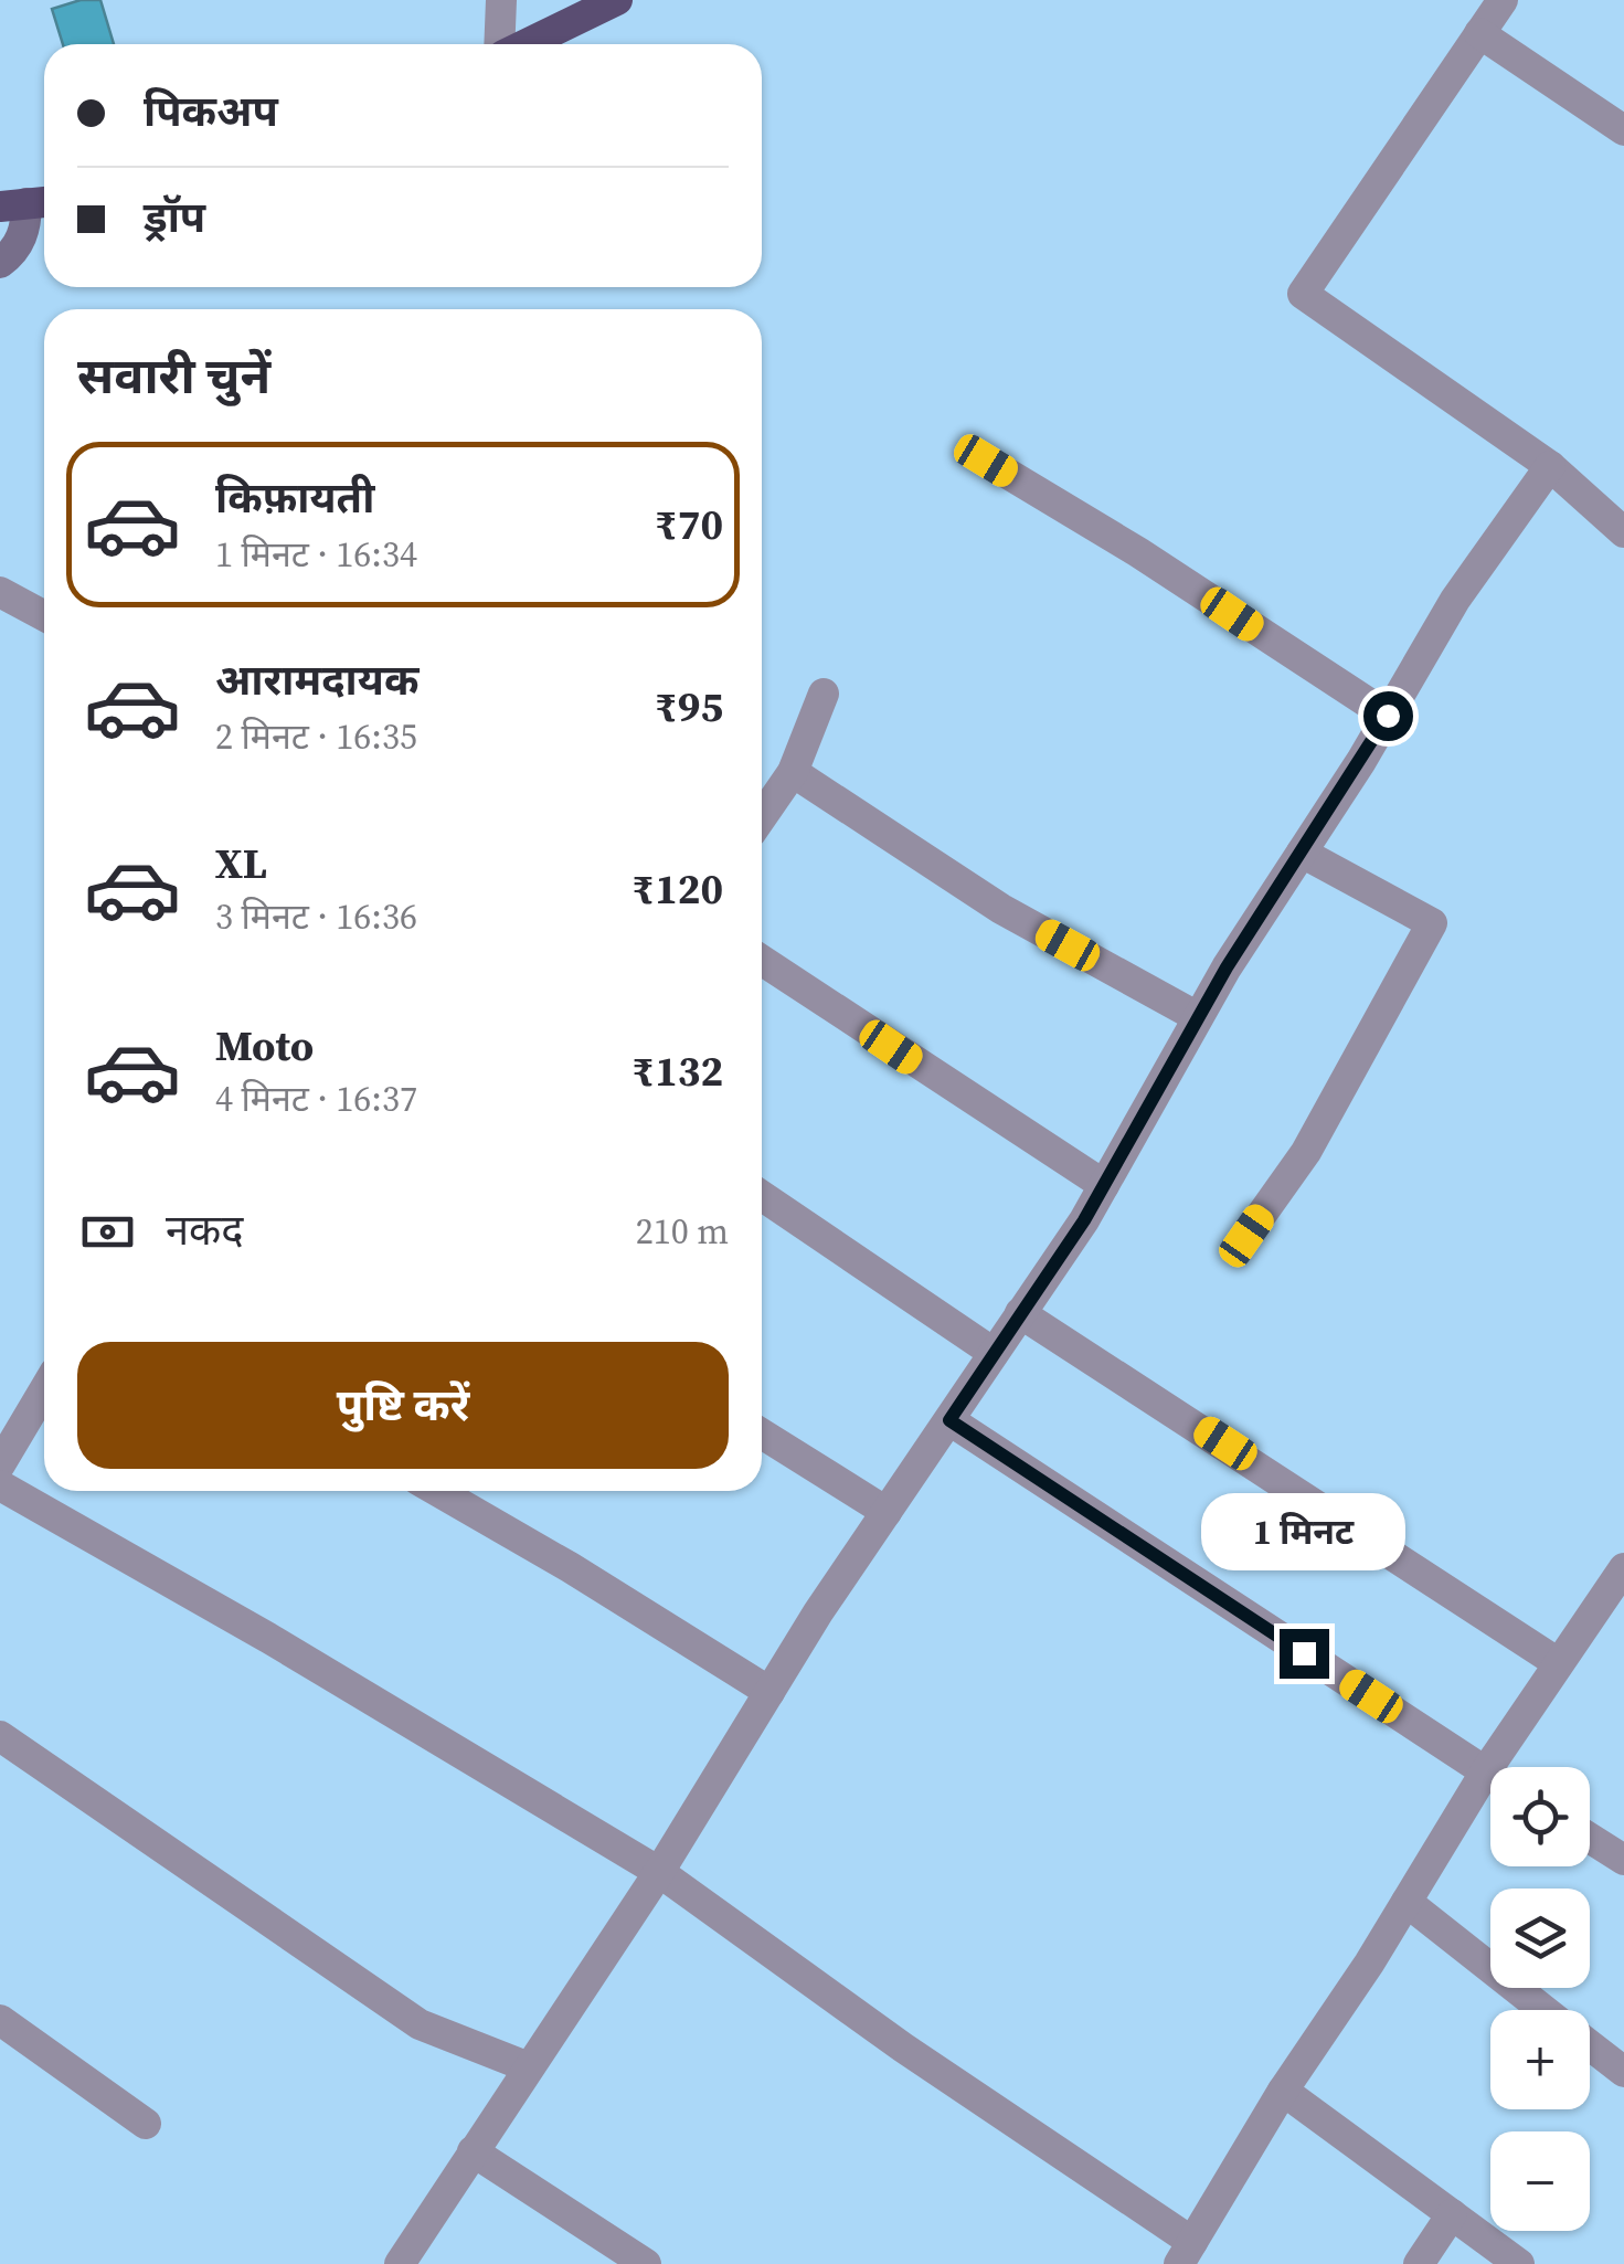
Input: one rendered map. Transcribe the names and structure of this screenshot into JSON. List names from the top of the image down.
{
  "page": {
    "banner": ["पिकअप", "ड्रॉप"],
    "heading": "सवारी चुनें",
    "list": [
      {
        "name": "किफ़ायती",
        "note": "1 मिनट · 16:34",
        "value": "₹70"
      },
      {
        "name": "आरामदायक",
        "note": "2 मिनट · 16:35",
        "value": "₹95"
      },
      {
        "name": "XL",
        "note": "3 मिनट · 16:36",
        "value": "₹120"
      },
      {
        "name": "Moto",
        "note": "4 मिनट · 16:37",
        "value": "₹132"
      }
    ],
    "pay": ["नकद", "210 m"],
    "buttons": "पुष्टि करें",
    "bubble": "1 मिनट",
    "map_buttons": ["+", "−"]
  }
}
